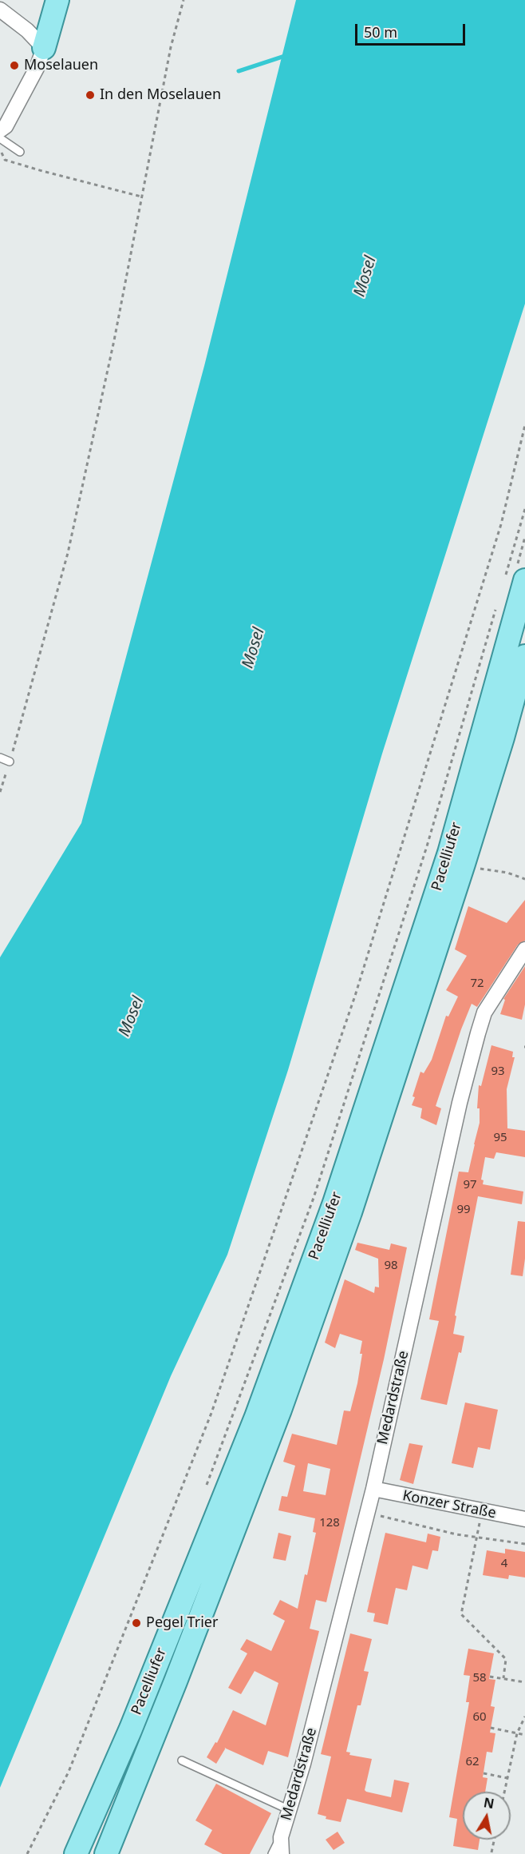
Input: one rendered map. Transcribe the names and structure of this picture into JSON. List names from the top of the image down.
{
  "streets": {
    "main road": ["Pacelliufer"],
    "street": ["Medardstraße", "Konzer Straße"]
  },
  "crossings": [
    ["Medardstraße", "Konzer Straße"]
  ],
  "water": ["Mosel"],
  "places": ["Moselauen", "In den Moselauen", "Pegel Trier"],
  "house_numbers": [
    "72",
    "93",
    "95",
    "97",
    "99",
    "98",
    "128",
    "4",
    "58",
    "60",
    "62"
  ],
  "scale_bar": "50 m",
  "north": "top"
}
